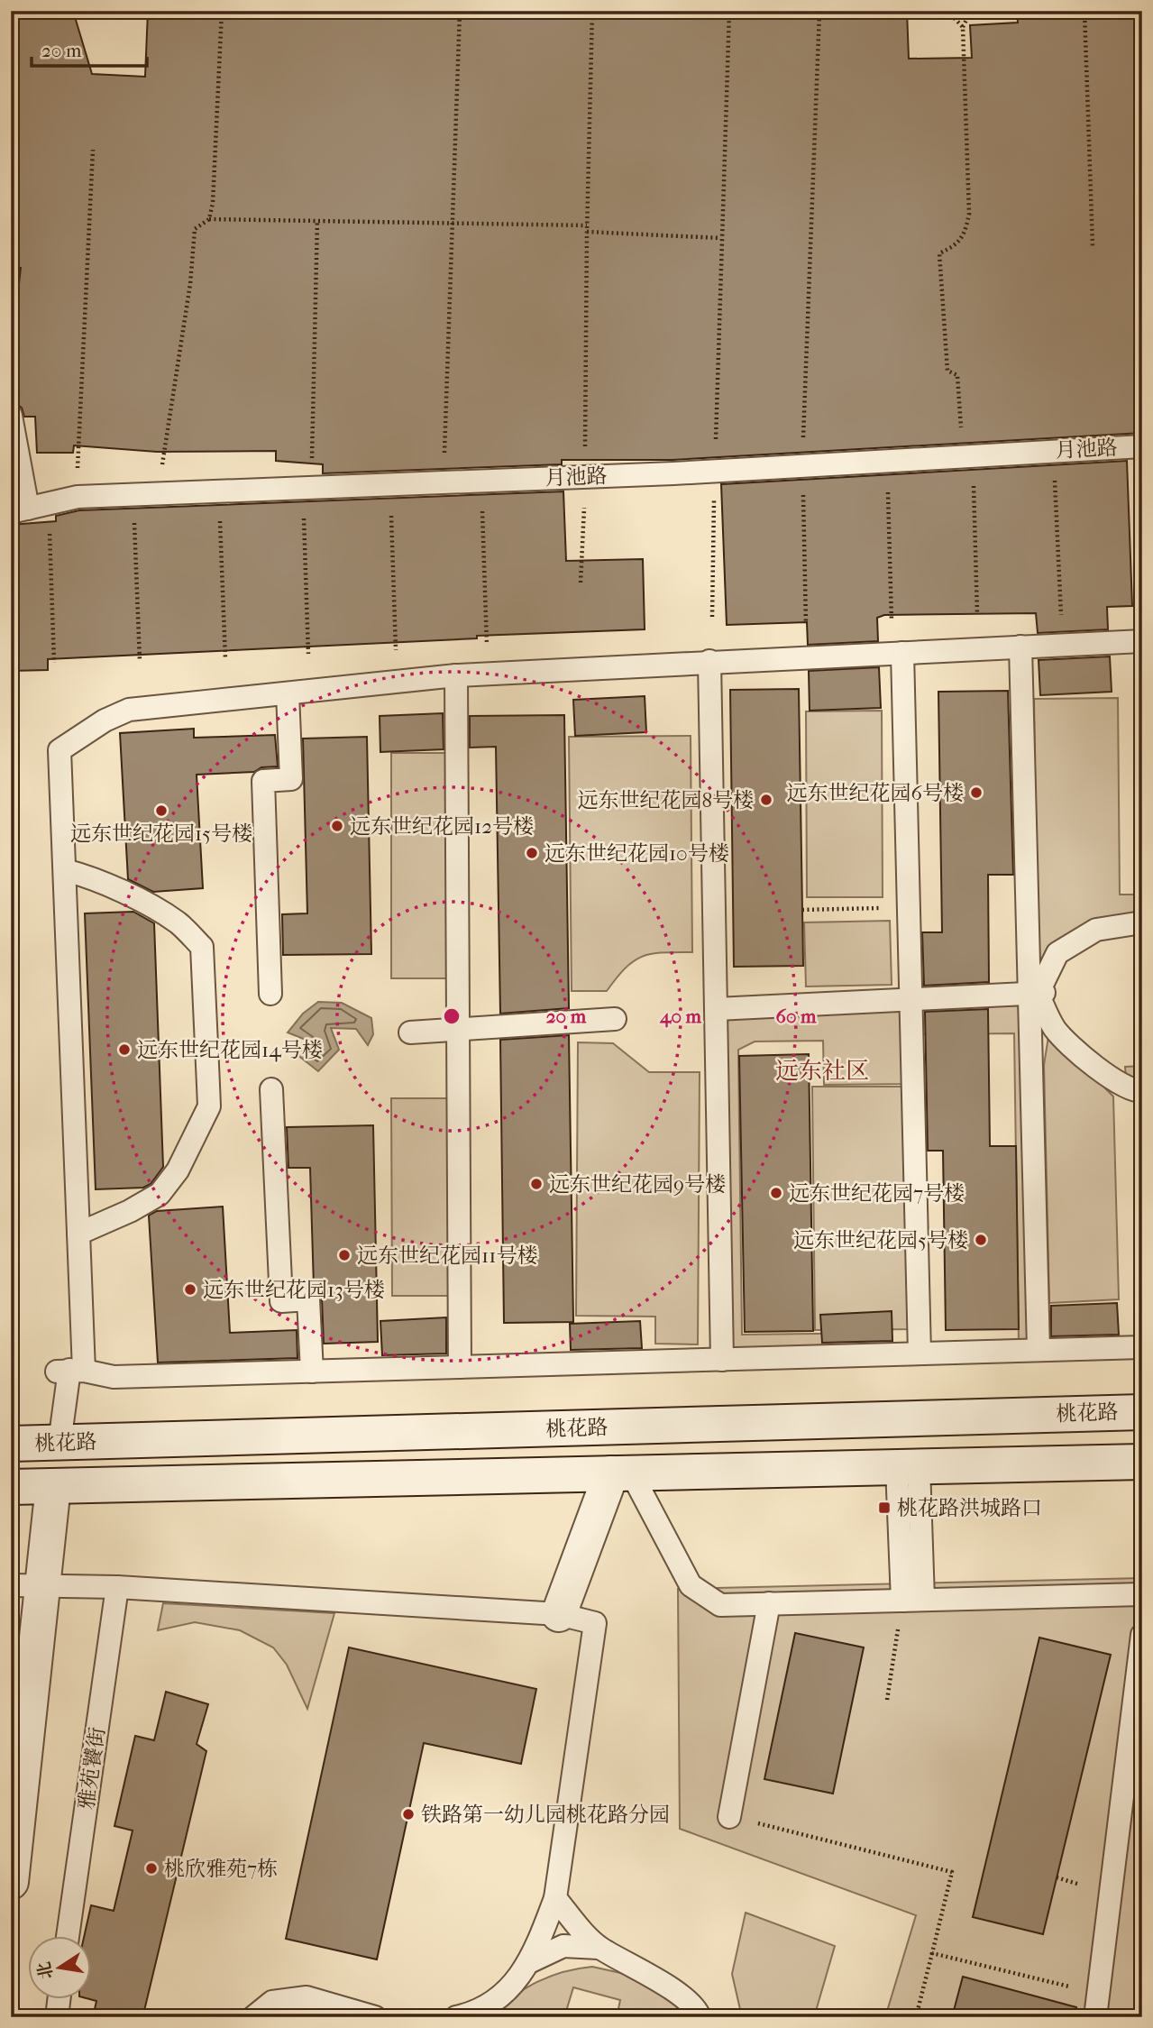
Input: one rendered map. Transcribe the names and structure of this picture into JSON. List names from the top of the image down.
{
  "streets": {
    "main road": ["桃花路"],
    "lane": ["月池路", "雅苑饕街"]
  },
  "districts": ["远东社区"],
  "places": {
    "other": [
      "远东世纪花园6号楼",
      "远东世纪花园8号楼",
      "远东世纪花园15号楼",
      "远东世纪花园12号楼",
      "远东世纪花园10号楼",
      "远东世纪花园14号楼",
      "远东世纪花园9号楼",
      "远东世纪花园7号楼",
      "远东世纪花园5号楼",
      "远东世纪花园11号楼",
      "远东世纪花园13号楼",
      "铁路第一幼儿园桃花路分园",
      "桃欣雅苑7栋"
    ],
    "transit": ["桃花路洪城路口"]
  },
  "scale_bar": "20 m",
  "north": "left",
  "rings": ["20 m", "40 m", "60 m"]
}
